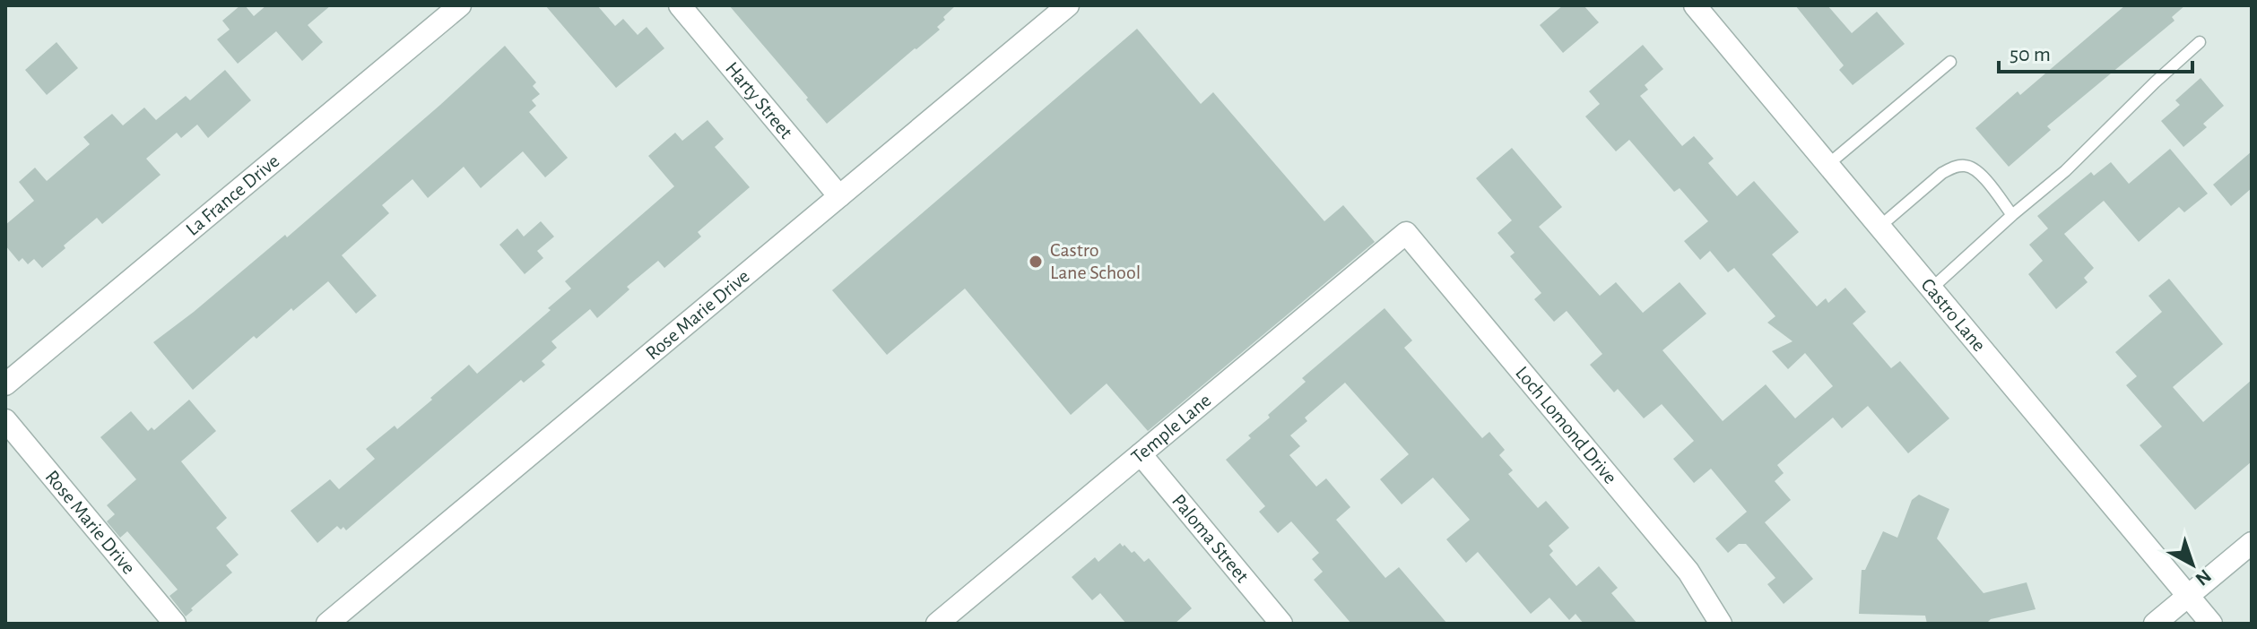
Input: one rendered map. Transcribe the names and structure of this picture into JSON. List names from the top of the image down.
{
  "streets": {
    "street": [
      "Harty Street",
      "La France Drive",
      "Rose Marie Drive",
      "Castro Lane",
      "Loch Lomond Drive",
      "Temple Lane",
      "Paloma Street"
    ]
  },
  "crossings": [
    ["Harty Street", "Rose Marie Drive"],
    ["Loch Lomond Drive", "Temple Lane"],
    ["Temple Lane", "Paloma Street"]
  ],
  "places": ["Castro Lane School"],
  "scale_bar": "50 m",
  "north": "bottom right"
}
